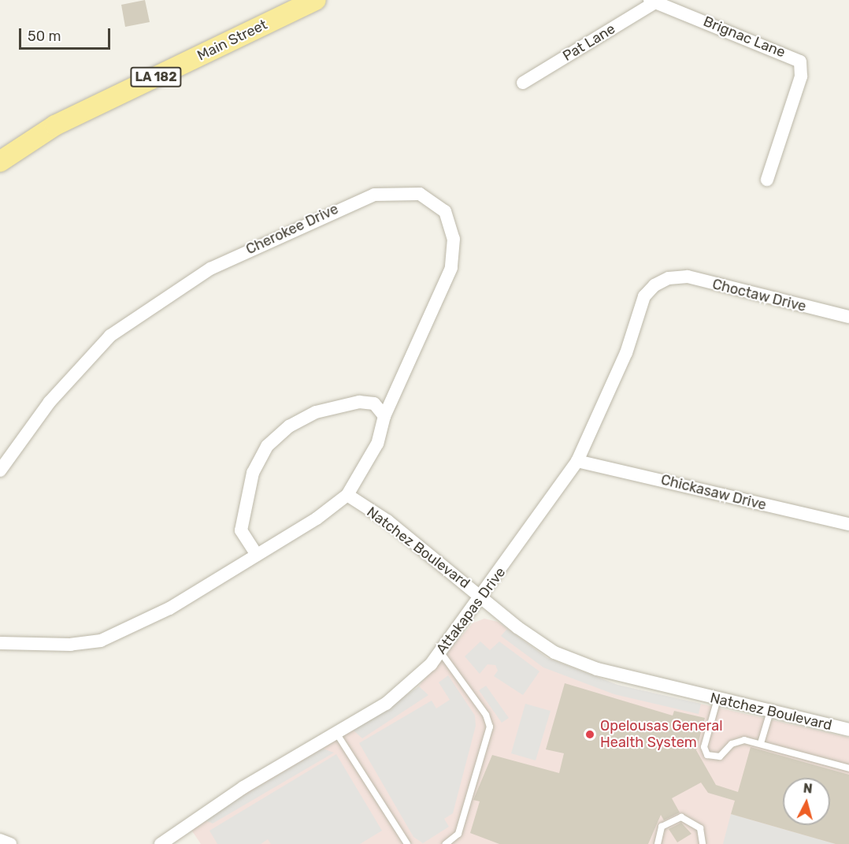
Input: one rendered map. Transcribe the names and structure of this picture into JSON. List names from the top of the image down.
{
  "streets": {
    "main road": ["Main Street", "LA 182"],
    "street": [
      "Brignac Lane",
      "Pat Lane",
      "Cherokee Drive",
      "Choctaw Drive",
      "Chickasaw Drive",
      "Natchez Boulevard",
      "Attakapas Drive"
    ]
  },
  "crossings": [
    ["Brignac Lane", "Pat Lane"],
    ["Cherokee Drive", "Natchez Boulevard"],
    ["Choctaw Drive", "Attakapas Drive"],
    ["Chickasaw Drive", "Attakapas Drive"],
    ["Natchez Boulevard", "Attakapas Drive"]
  ],
  "places": ["Opelousas General Health System"],
  "scale_bar": "50 m",
  "north": "top"
}
